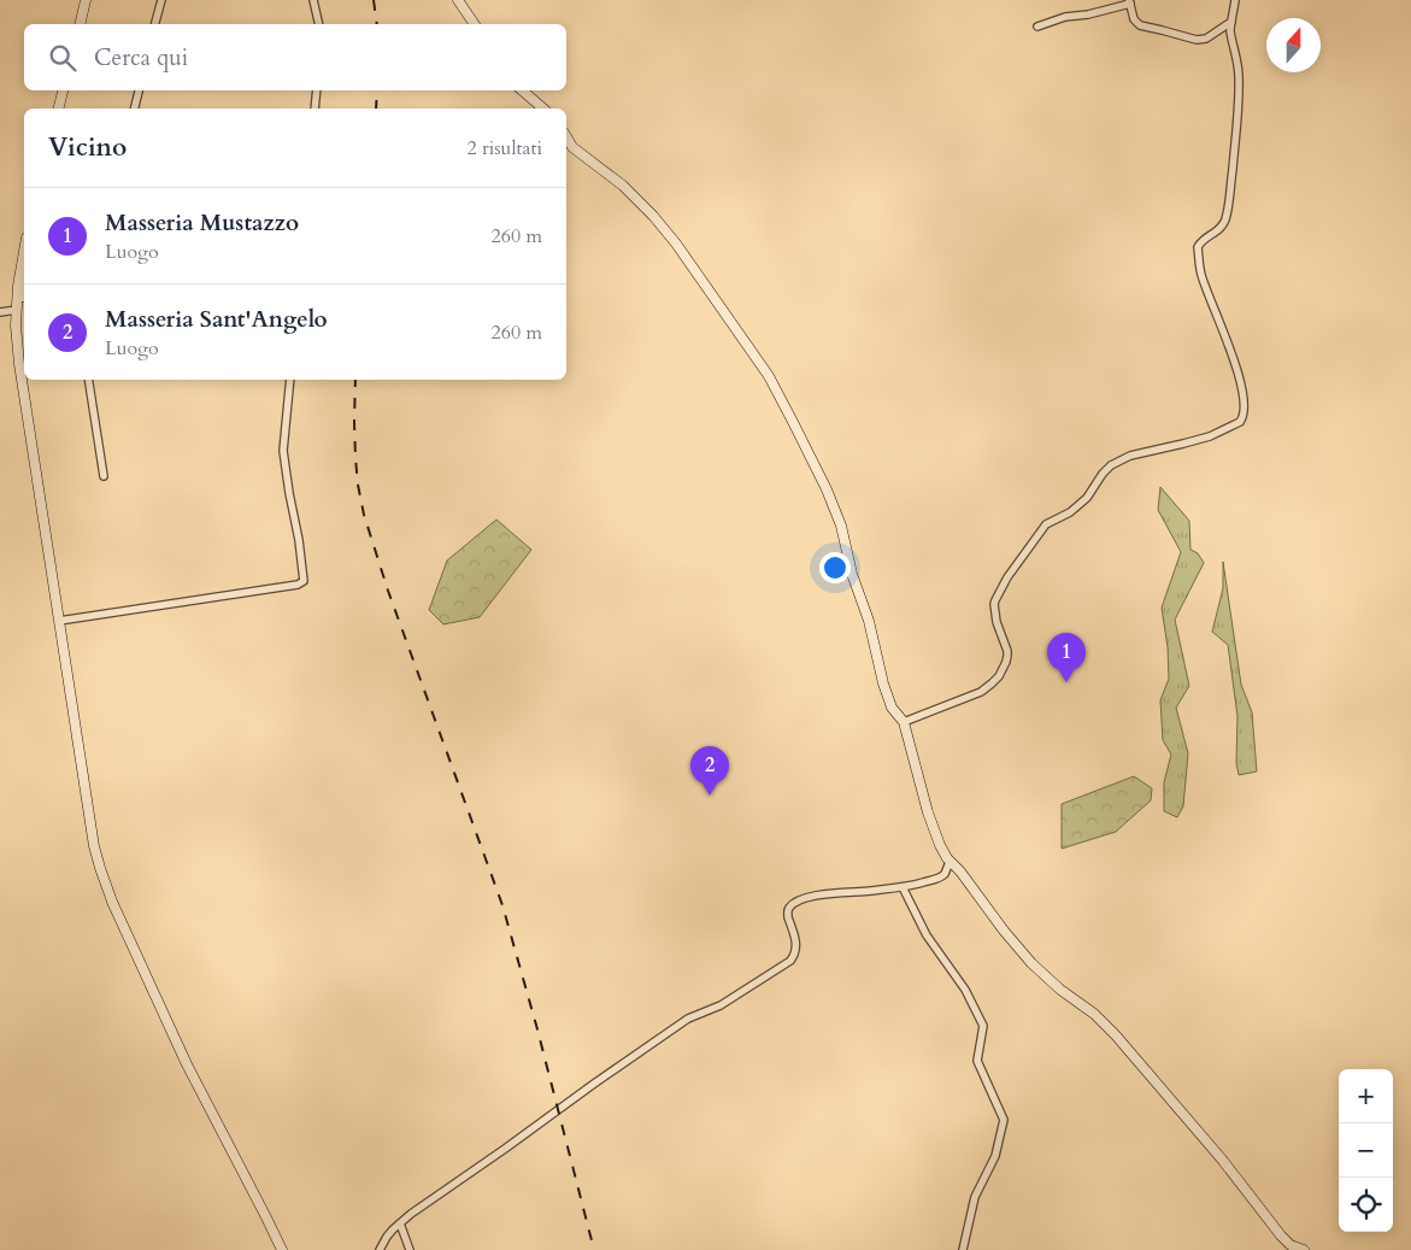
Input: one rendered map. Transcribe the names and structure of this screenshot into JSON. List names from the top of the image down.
{
  "north": "top",
  "page": {
    "search": "Cerca qui",
    "heading": ["Vicino", "2 risultati"],
    "list": [
      {
        "mark": "1",
        "name": "Masseria Mustazzo",
        "note": "Luogo",
        "value": "260 m"
      },
      {
        "mark": "2",
        "name": "Masseria Sant'Angelo",
        "note": "Luogo",
        "value": "260 m"
      }
    ],
    "pins": ["1", "2"],
    "map_buttons": ["+", "−"]
  }
}
